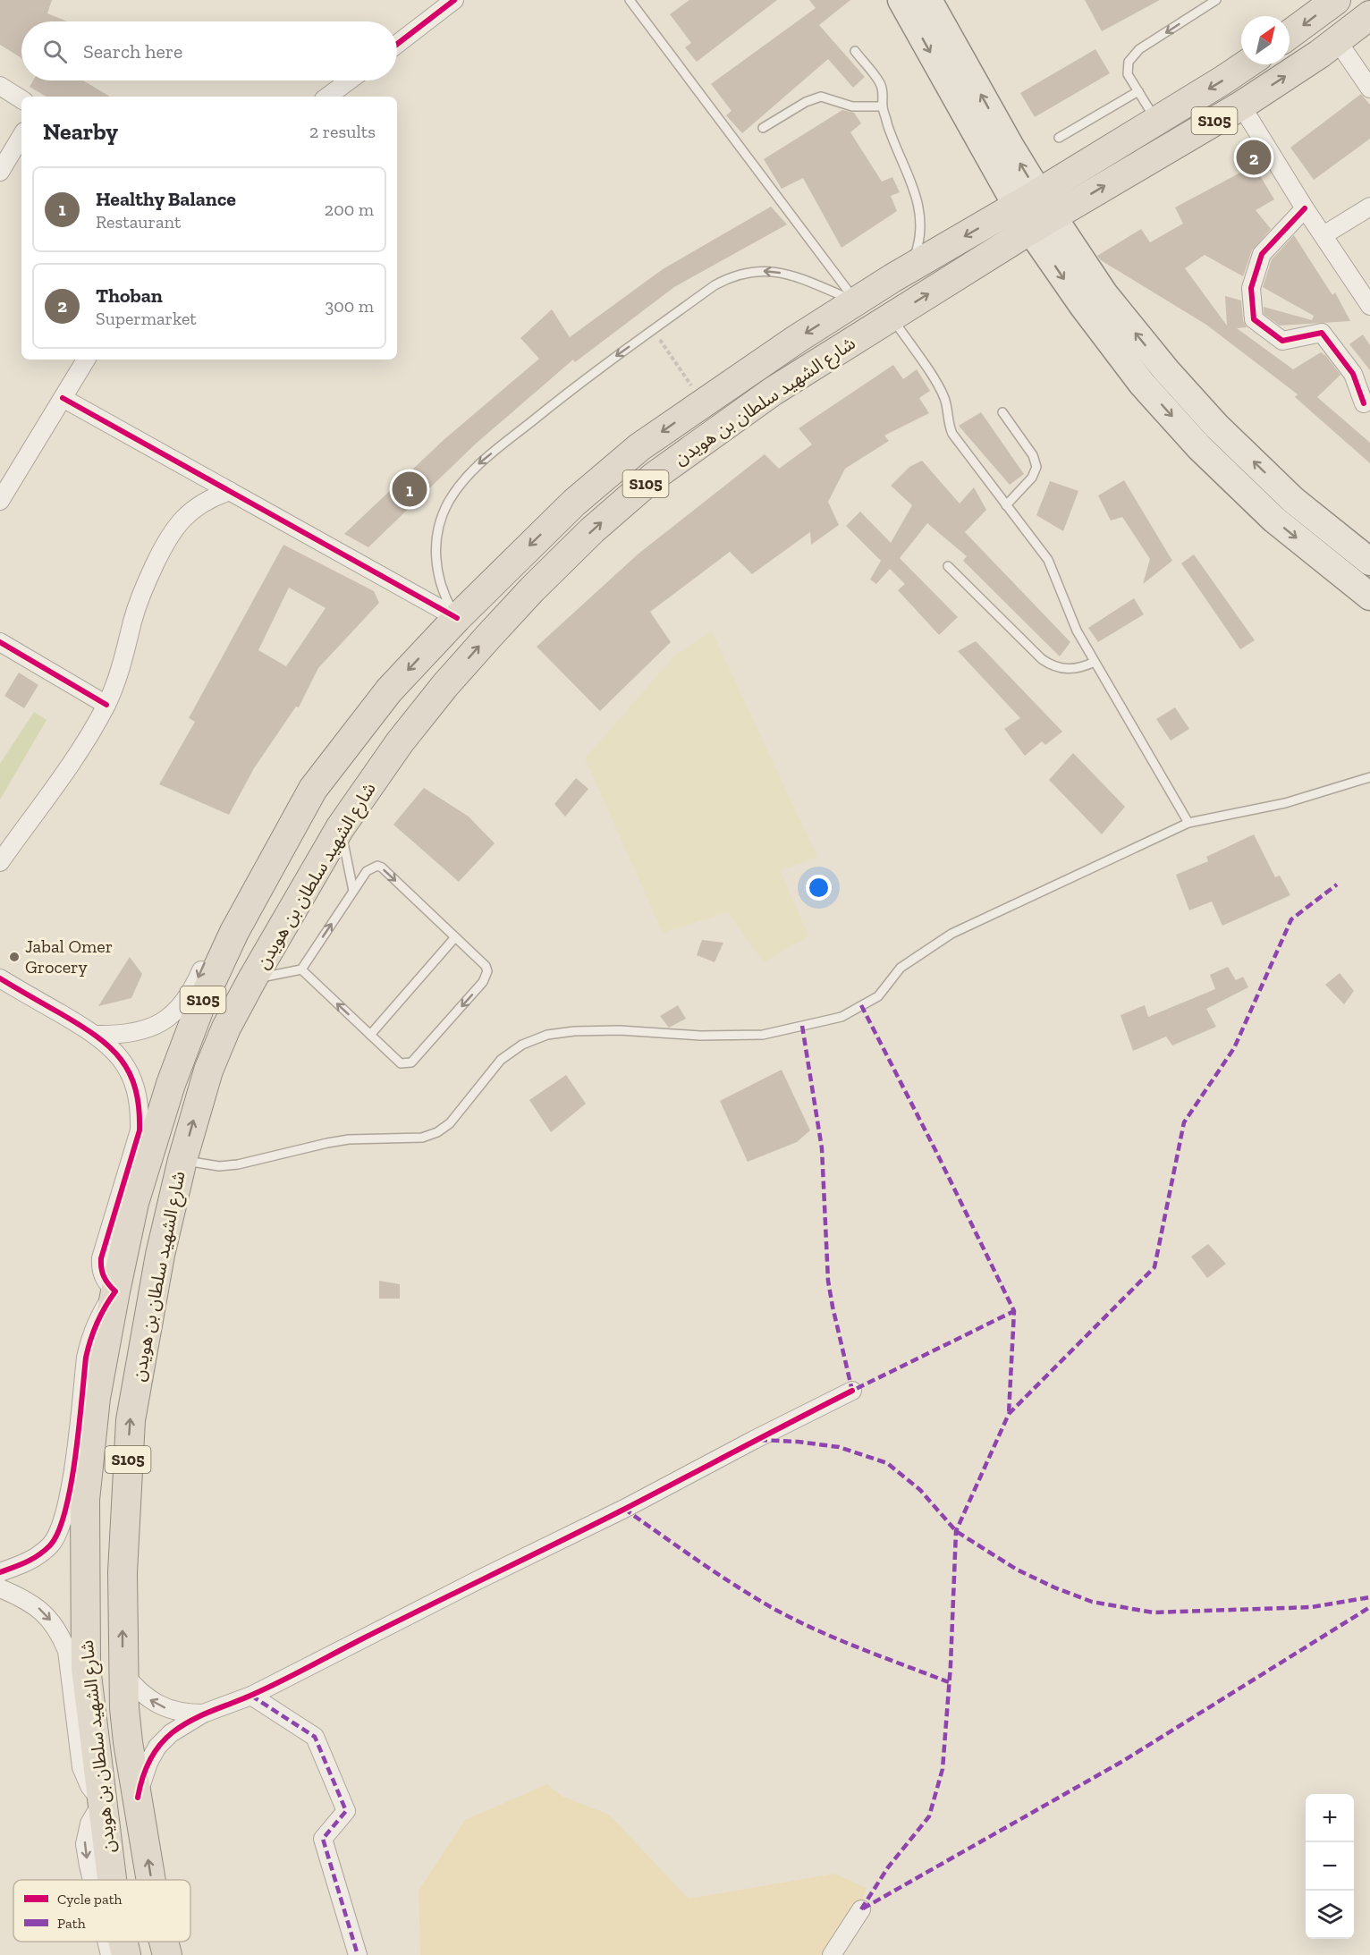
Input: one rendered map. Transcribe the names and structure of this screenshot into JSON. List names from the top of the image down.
{
  "streets": {
    "highway": ["S105", "شارع الشهيد سلطان بن هويدن"]
  },
  "places": ["Jabal Omer Grocery"],
  "legend": ["Cycle path", "Path"],
  "north": "top right",
  "page": {
    "search": "Search here",
    "heading": ["Nearby", "2 results"],
    "pins": ["2", "1"],
    "list": [
      {
        "mark": "1",
        "name": "Healthy Balance",
        "note": "Restaurant",
        "value": "200 m"
      },
      {
        "mark": "2",
        "name": "Thoban",
        "note": "Supermarket",
        "value": "300 m"
      }
    ],
    "map_buttons": ["+", "−"]
  }
}
